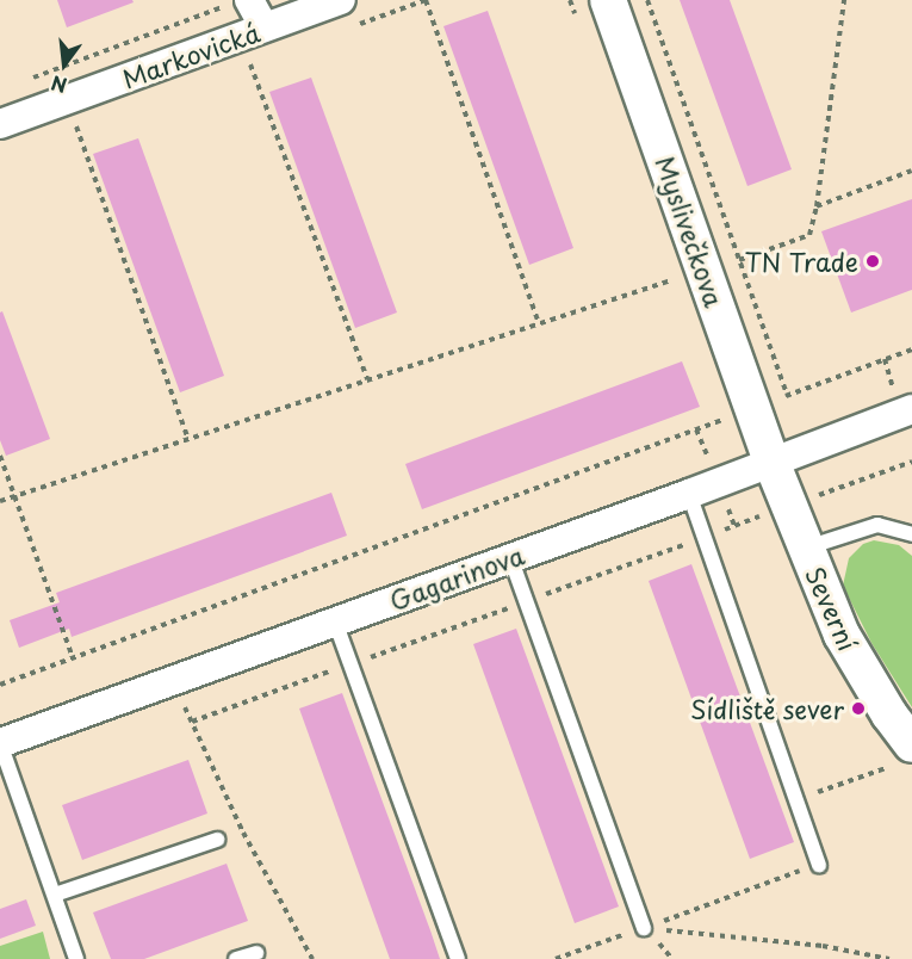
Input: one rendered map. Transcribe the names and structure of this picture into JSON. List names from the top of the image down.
{
  "streets": {
    "street": [
      "Markovická",
      "Myslivečkova",
      "Gagarinova",
      "Severní"
    ]
  },
  "crossings": [
    ["Myslivečkova", "Gagarinova"],
    ["Myslivečkova", "Severní"],
    ["Gagarinova", "Severní"]
  ],
  "places": ["TN Trade", "Sídliště sever"],
  "north": "bottom"
}
